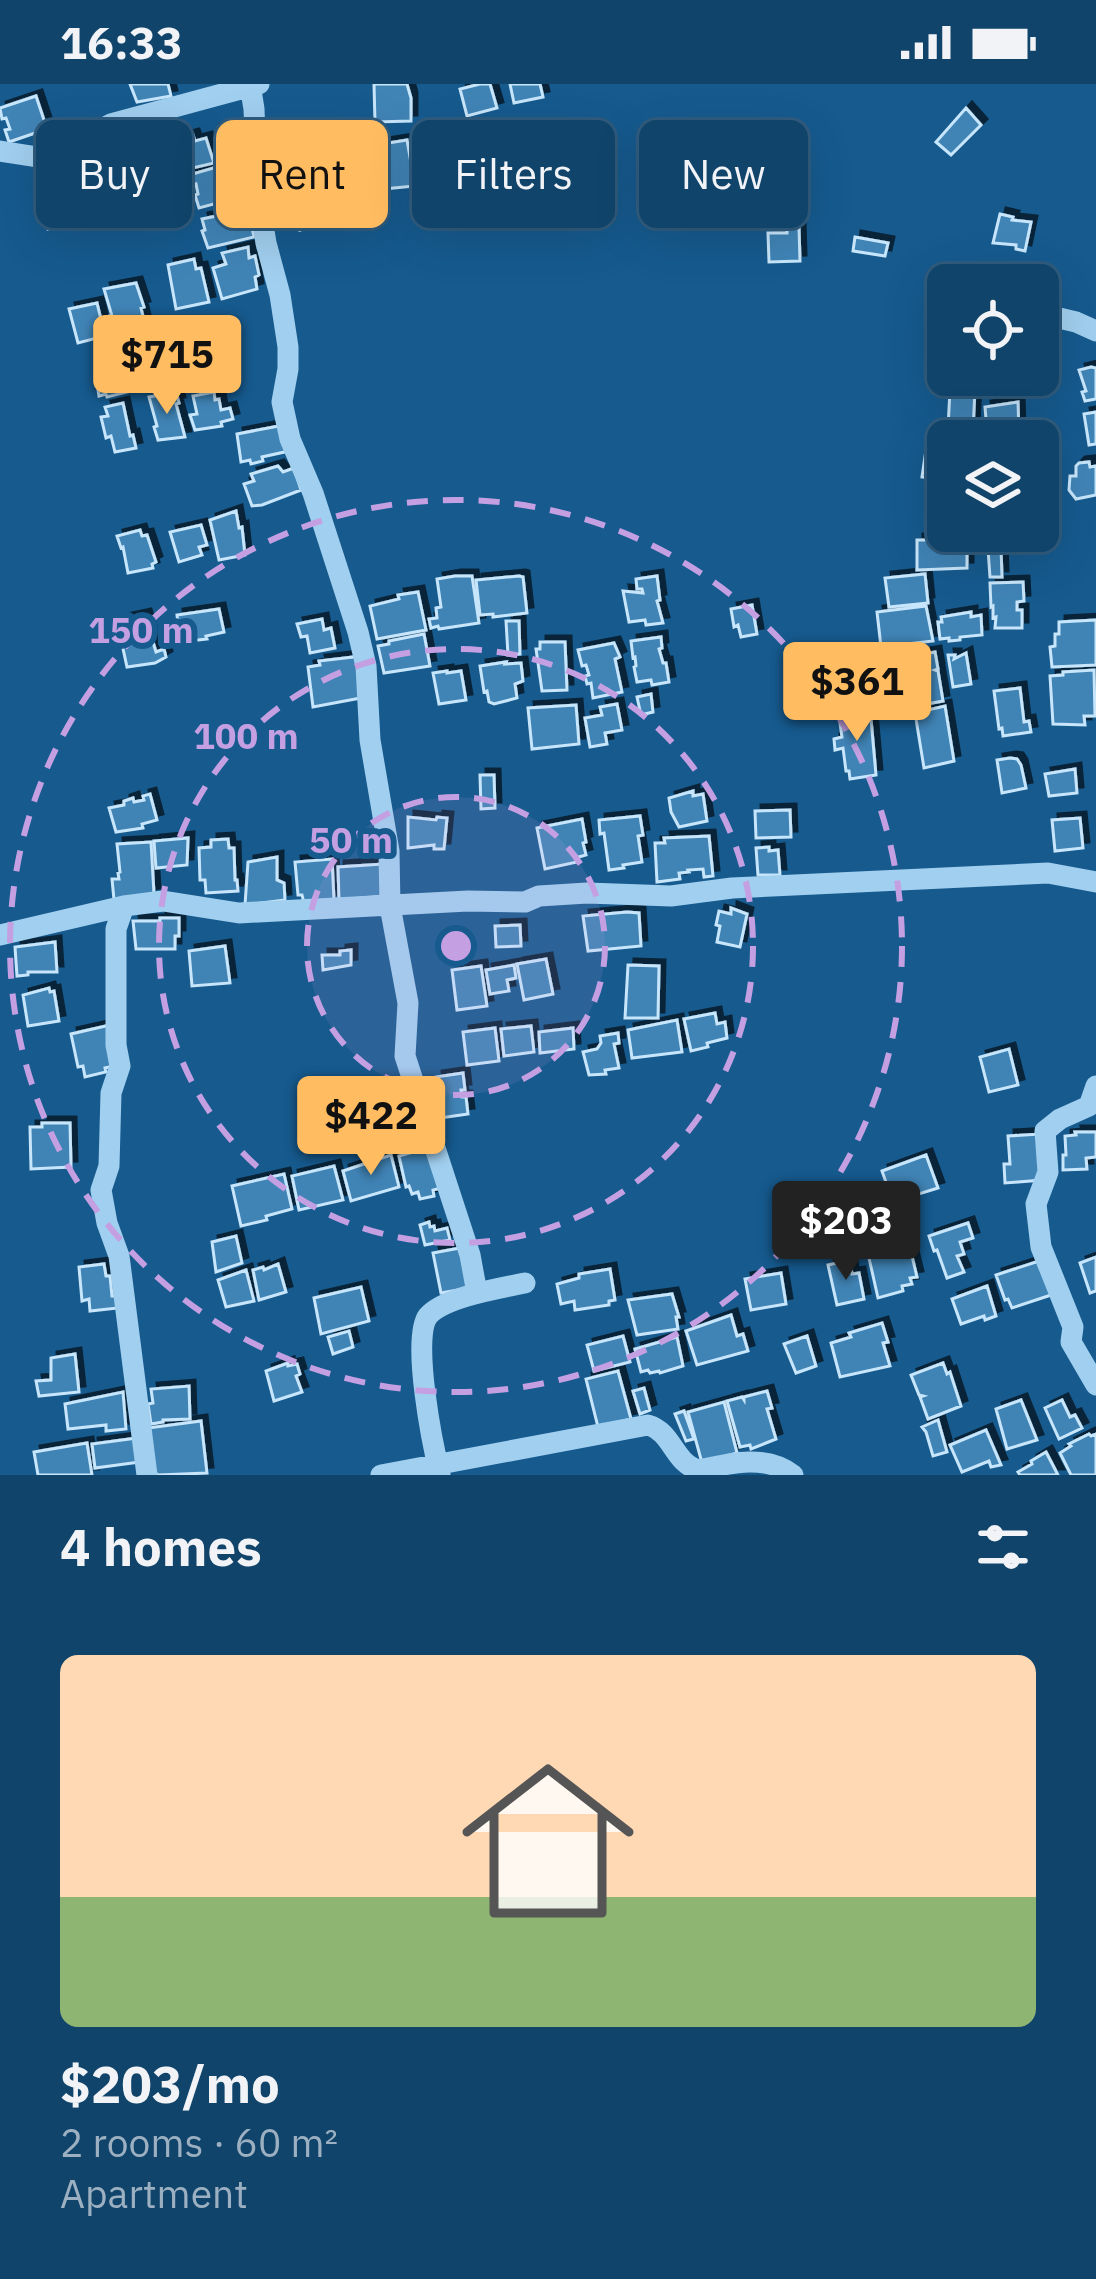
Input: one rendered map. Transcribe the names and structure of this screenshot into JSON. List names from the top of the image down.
{
  "page": {
    "status": "16:33",
    "chip": [
      "Buy",
      "Rent",
      "Filters",
      "New"
    ],
    "price": [
      "$715",
      "$361",
      "$422",
      "$203"
    ],
    "heading": "4 homes",
    "list": [
      {
        "name": "$203/mo",
        "note": "2 rooms · 60 m² · Apartment"
      }
    ]
  },
  "rings": ["150 m", "100 m", "50 m"]
}
